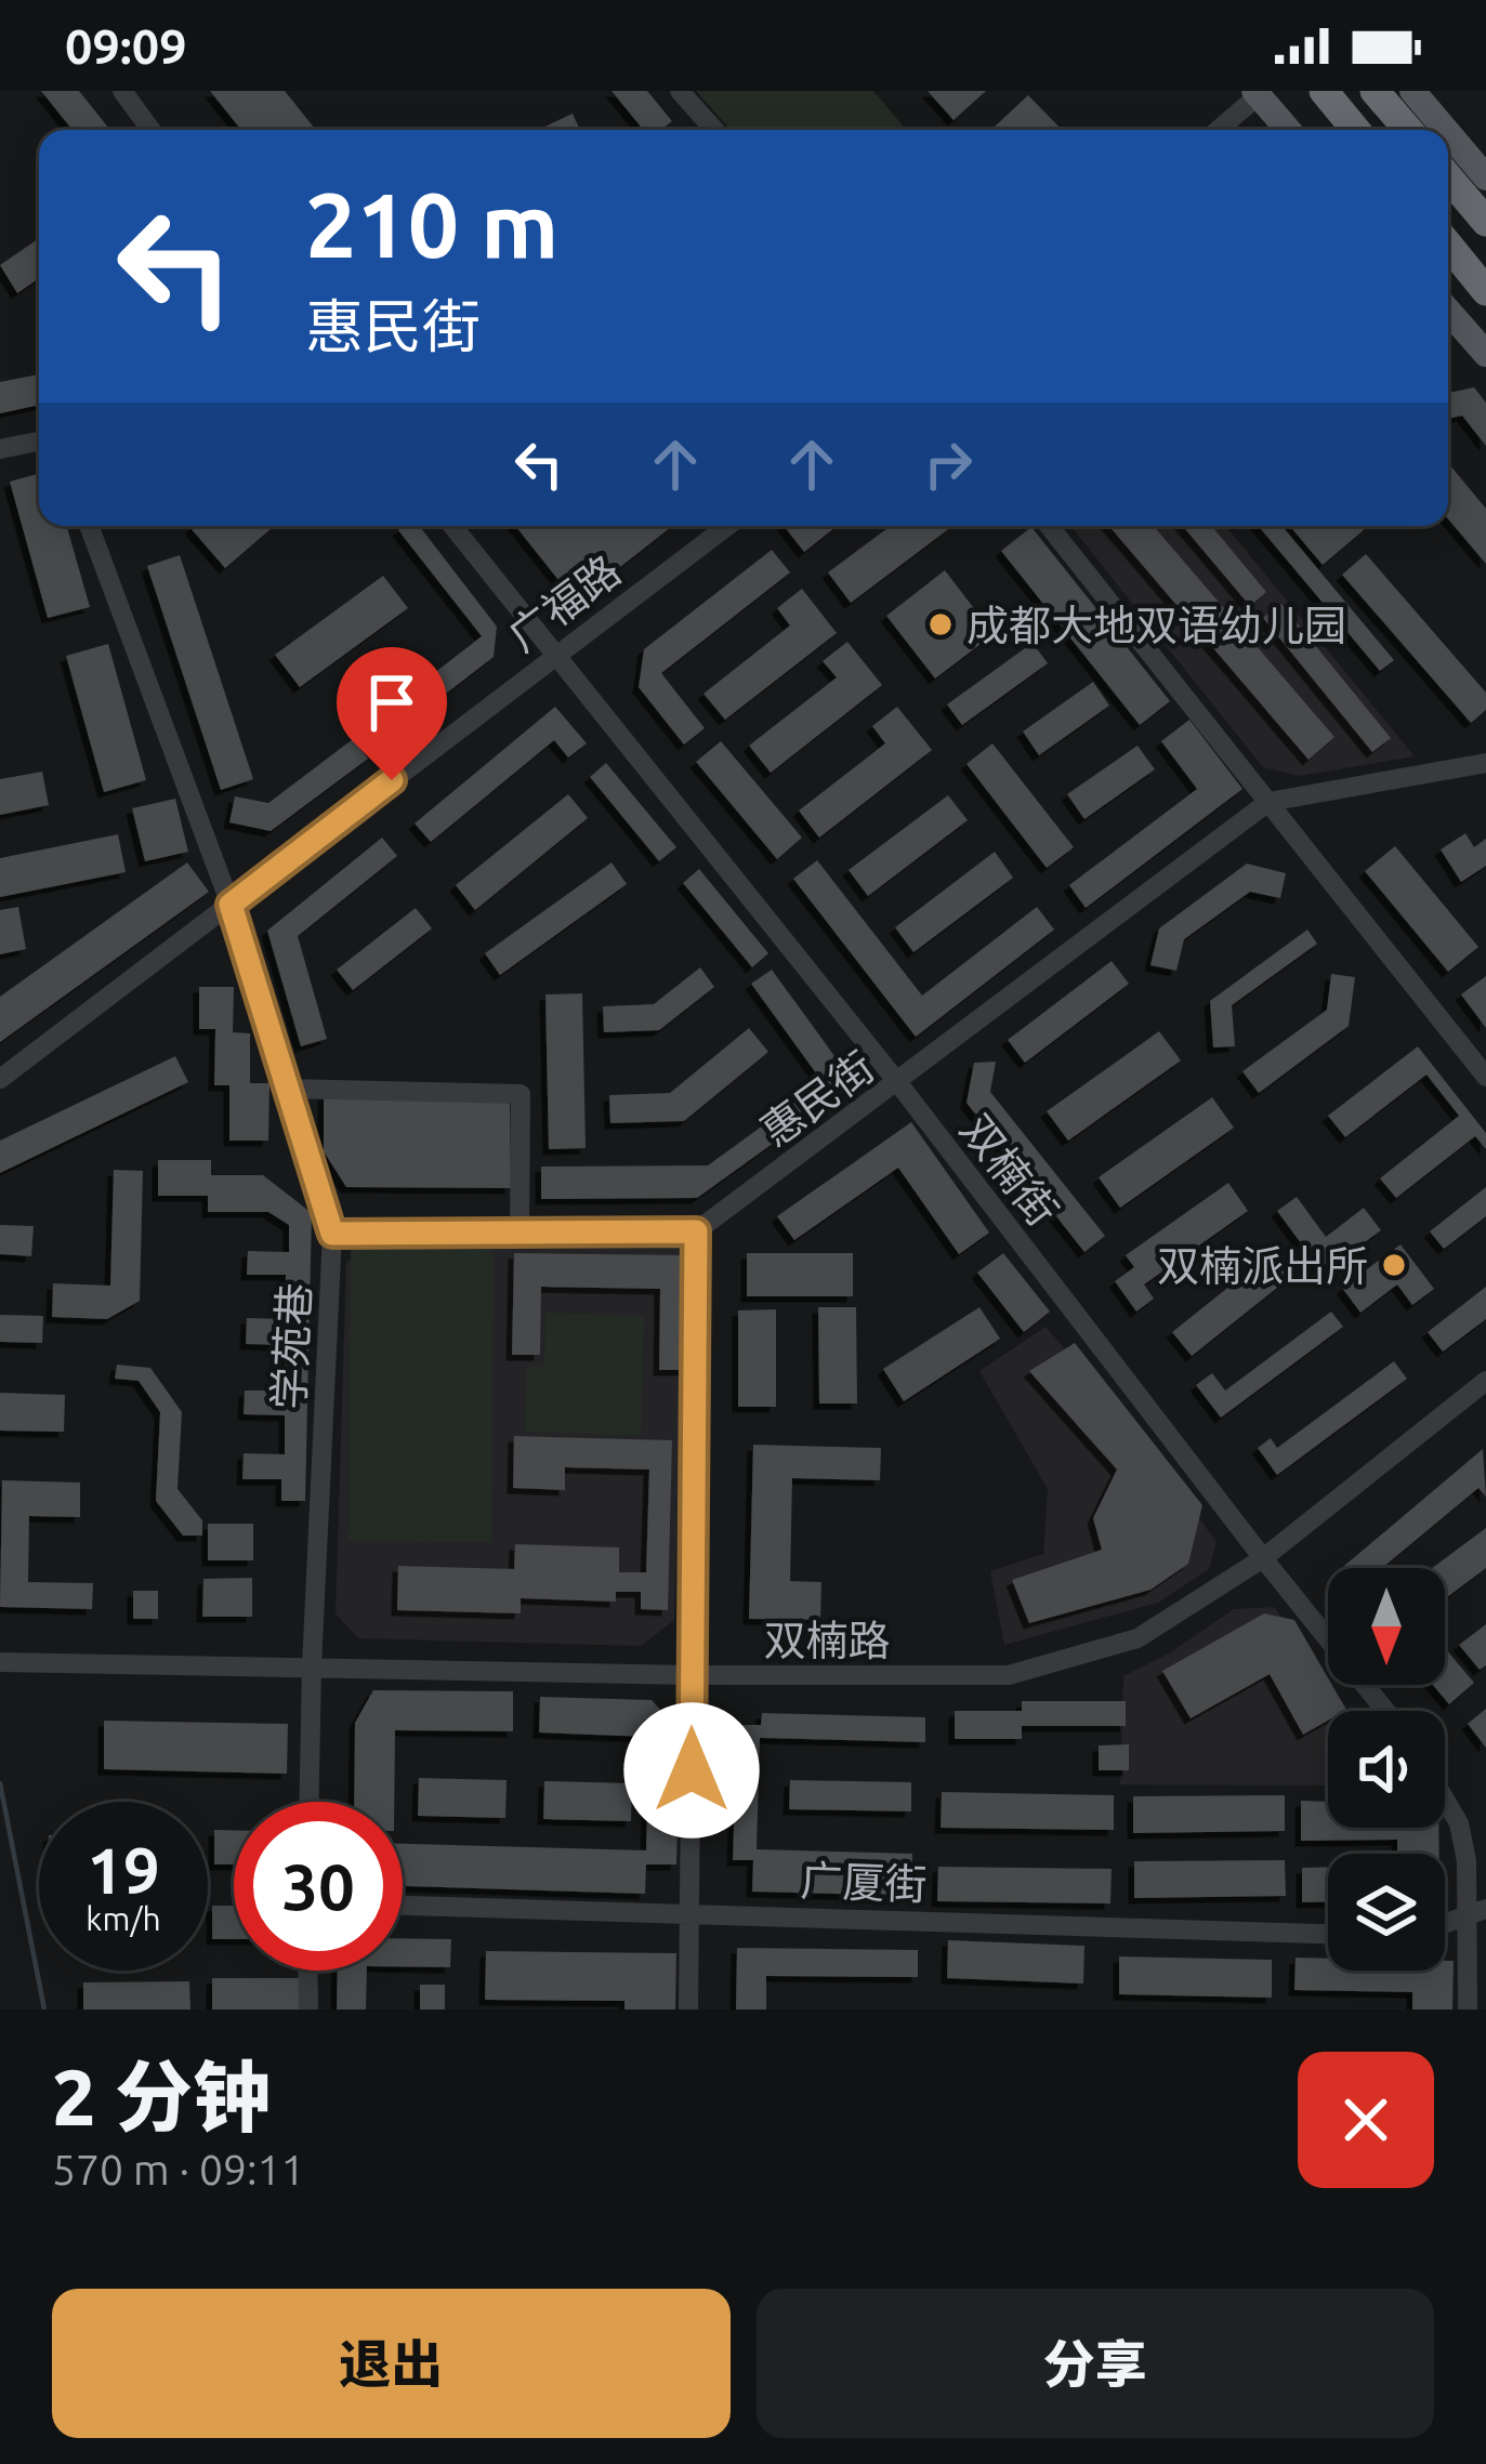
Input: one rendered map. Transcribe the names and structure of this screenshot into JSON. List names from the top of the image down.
{
  "streets": {
    "street": [
      "广福路",
      "惠民街",
      "双楠街",
      "学苑巷",
      "双楠路",
      "广厦街"
    ]
  },
  "crossings": [
    ["广福路", "双楠街"],
    ["广福路", "学苑巷"],
    ["惠民街", "双楠街"],
    ["双楠街", "双楠路"],
    ["学苑巷", "双楠路"]
  ],
  "places": ["成都大地双语幼儿园", "双楠派出所"],
  "north": "bottom",
  "page": {
    "status": "09:09",
    "turn": ["210 m", "惠民街"],
    "speed": "19 km/h",
    "limit": "30",
    "heading": ["2 分钟", "570 m · 09:11"],
    "buttons": ["退出", "分享"]
  }
}
